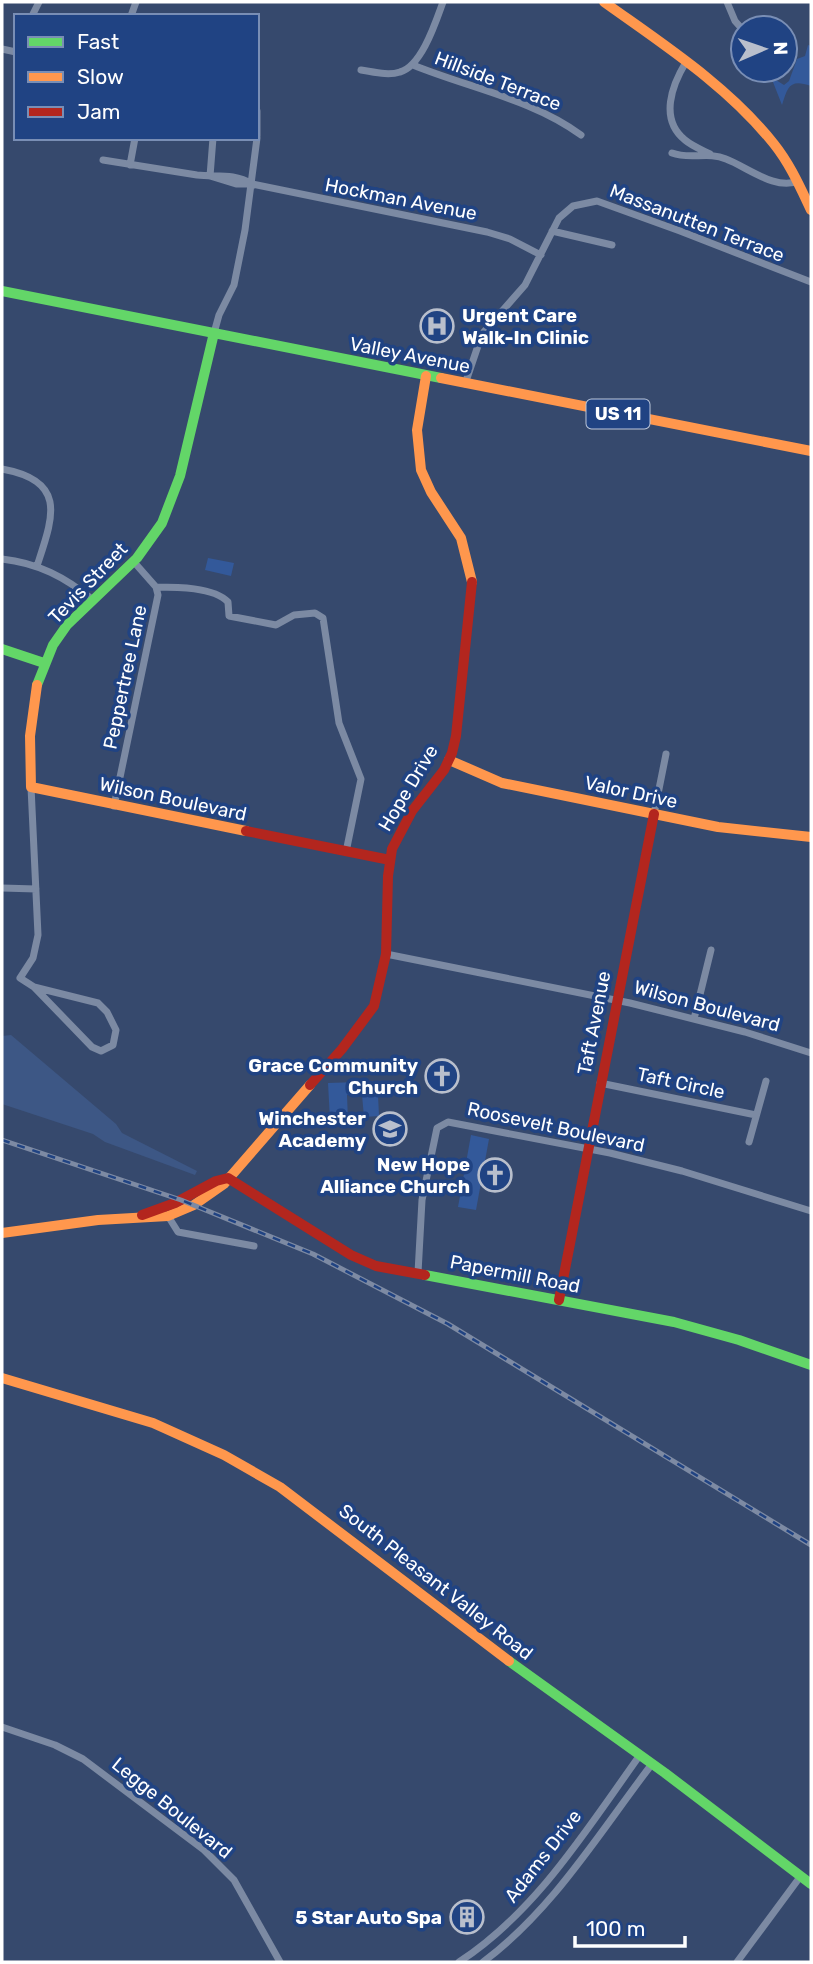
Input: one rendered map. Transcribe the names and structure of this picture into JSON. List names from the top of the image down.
{
  "streets": {
    "main road": [
      "Valley Avenue",
      "US 11",
      "Tevis Street",
      "Hope Drive",
      "Valor Drive",
      "Wilson Boulevard",
      "Taft Avenue",
      "Papermill Road",
      "South Pleasant Valley Road"
    ],
    "street": [
      "Hillside Terrace",
      "Hockman Avenue",
      "Massanutten Terrace",
      "Peppertree Lane",
      "Taft Circle",
      "Roosevelt Boulevard",
      "Legge Boulevard",
      "Adams Drive"
    ]
  },
  "crossings": [
    ["Hockman Avenue", "Massanutten Terrace"],
    ["Hockman Avenue", "Tevis Street"],
    ["Massanutten Terrace", "Valley Avenue"],
    ["Valley Avenue", "Tevis Street"],
    ["Valley Avenue", "Hope Drive"],
    ["Tevis Street", "Peppertree Lane"],
    ["Tevis Street", "Wilson Boulevard"],
    ["Peppertree Lane", "Wilson Boulevard"],
    ["Hope Drive", "Valor Drive"],
    ["Hope Drive", "Wilson Boulevard"],
    ["Hope Drive", "Papermill Road"],
    ["Valor Drive", "Taft Avenue"],
    ["Wilson Boulevard", "Taft Avenue"],
    ["Taft Avenue", "Taft Circle"],
    ["Taft Avenue", "Roosevelt Boulevard"],
    ["Taft Avenue", "Papermill Road"],
    ["Roosevelt Boulevard", "Papermill Road"],
    ["South Pleasant Valley Road", "Adams Drive"]
  ],
  "places": {
    "hospital": ["Urgent Care Walk-In Clinic"],
    "church": ["Grace Community Church", "New Hope Alliance Church"],
    "school or university": ["Winchester Academy"],
    "building": ["5 Star Auto Spa"]
  },
  "legend": ["Fast", "Slow", "Jam"],
  "scale_bar": "100 m",
  "north": "right"
}
